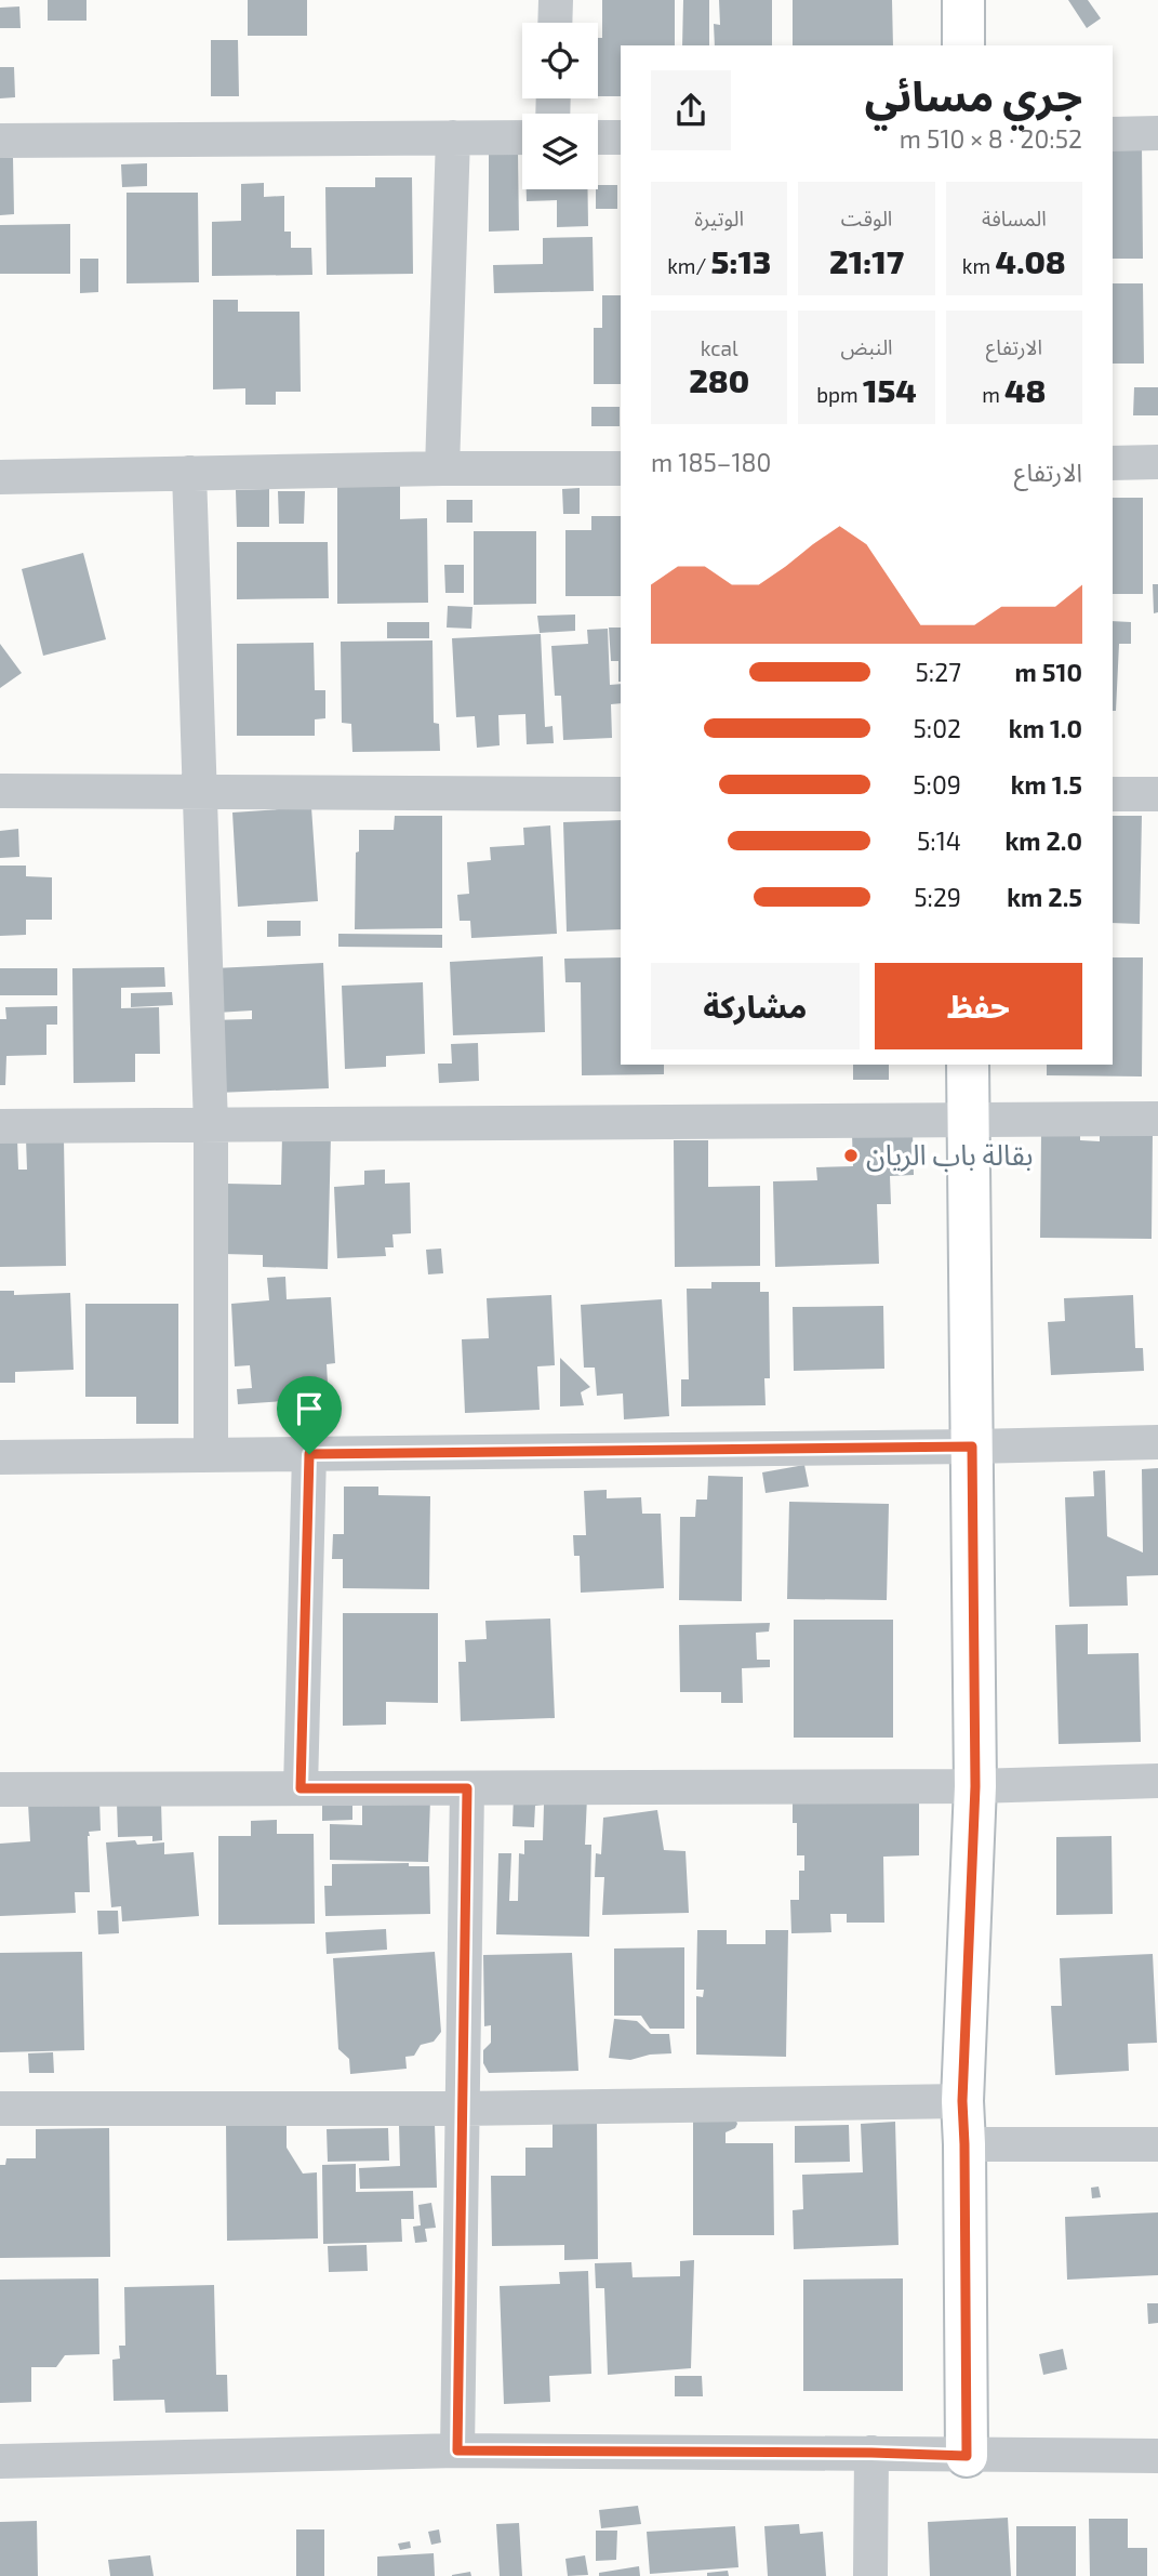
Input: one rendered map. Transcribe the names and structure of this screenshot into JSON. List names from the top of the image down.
{
  "places": ["بقالة باب الريان"],
  "page": {
    "heading": ["جري مسائي", "20:52 · 8 × 510 m"],
    "stats": [
      ["المسافة", "4.08 km"],
      ["الوقت", "21:17"],
      ["الوتيرة", "5:13 /km"],
      ["الارتفاع", "48 m"],
      ["النبض", "154 bpm"],
      ["kcal", "280"]
    ],
    "chart": ["الارتفاع", "180–185 m"],
    "list": [
      {
        "name": "510 m",
        "note": "5:27"
      },
      {
        "name": "1.0 km",
        "note": "5:02"
      },
      {
        "name": "1.5 km",
        "note": "5:09"
      },
      {
        "name": "2.0 km",
        "note": "5:14"
      },
      {
        "name": "2.5 km",
        "note": "5:29"
      }
    ],
    "buttons": ["حفظ", "مشاركة"]
  }
}
